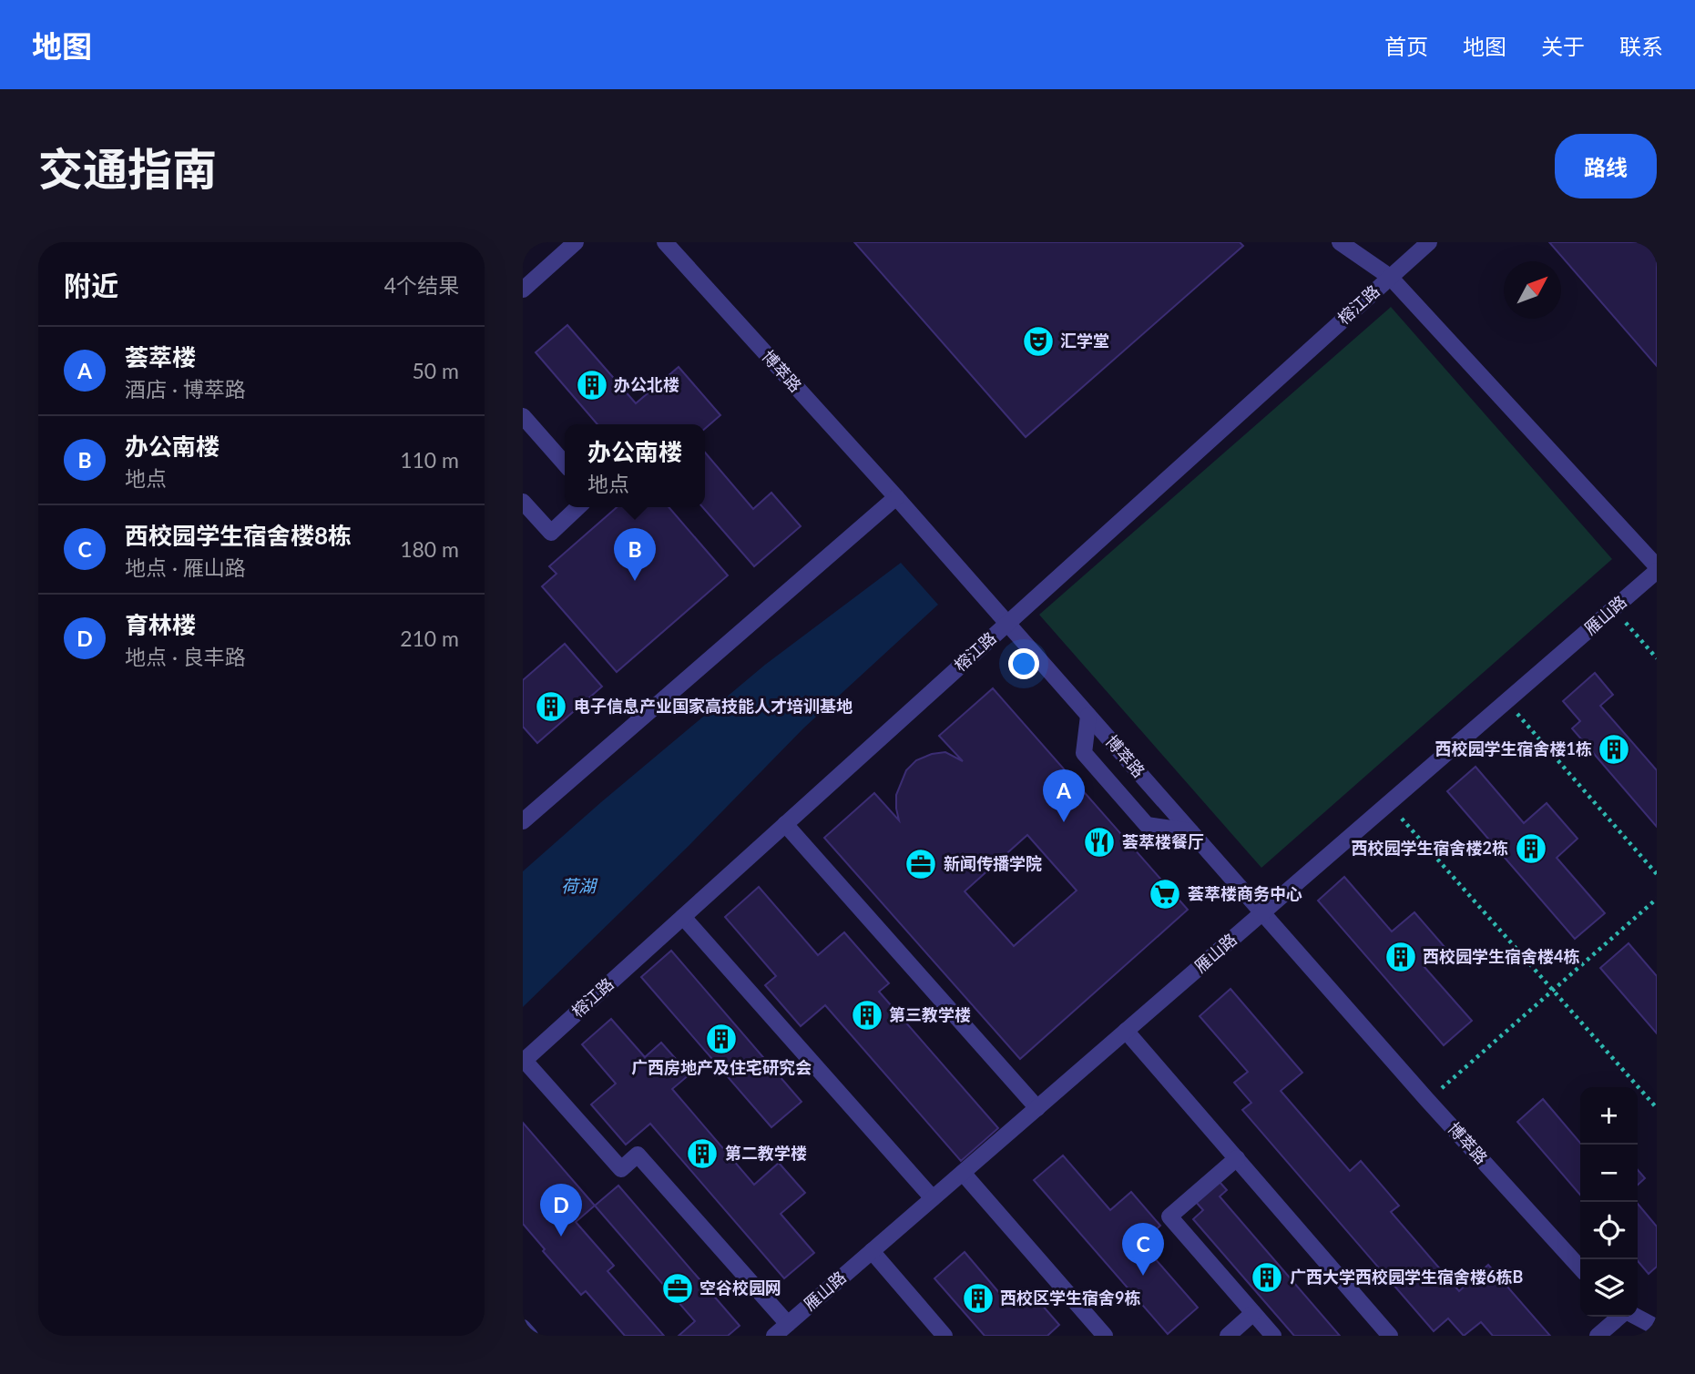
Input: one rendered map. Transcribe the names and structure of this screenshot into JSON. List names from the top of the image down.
{
  "streets": {
    "street": ["榕江路", "博萃路", "雁山路"]
  },
  "crossings": [
    ["榕江路", "博萃路"],
    ["博萃路", "雁山路"]
  ],
  "water": ["荷湖"],
  "places": {
    "theatre": ["汇学堂"],
    "building": [
      "办公北楼",
      "电子信息产业国家高技能人才培训基地",
      "西校园学生宿舍楼1栋",
      "西校园学生宿舍楼2栋",
      "西校园学生宿舍楼4栋",
      "第三教学楼",
      "广西房地产及住宅研究会",
      "第二教学楼",
      "广西大学西校园学生宿舍楼6栋B",
      "西校区学生宿舍9栋"
    ],
    "restaurant": ["荟萃楼餐厅"],
    "office": ["新闻传播学院", "空谷校园网"],
    "supermarket": ["荟萃楼商务中心"]
  },
  "north": "top right",
  "page": {
    "header": "地图",
    "nav": [
      "首页",
      "地图",
      "关于",
      "联系"
    ],
    "title": "交通指南",
    "buttons": "路线",
    "heading": ["附近", "4个结果"],
    "list": [
      {
        "mark": "A",
        "name": "荟萃楼",
        "note": "酒店 · 博萃路",
        "value": "50 m"
      },
      {
        "mark": "B",
        "name": "办公南楼",
        "note": "地点",
        "value": "110 m"
      },
      {
        "mark": "C",
        "name": "西校园学生宿舍楼8栋",
        "note": "地点 · 雁山路",
        "value": "180 m"
      },
      {
        "mark": "D",
        "name": "育林楼",
        "note": "地点 · 良丰路",
        "value": "210 m"
      }
    ],
    "popup": ["办公南楼", "地点"],
    "pins": [
      "B",
      "A",
      "D",
      "C"
    ],
    "map_buttons": ["+", "−"]
  }
}
